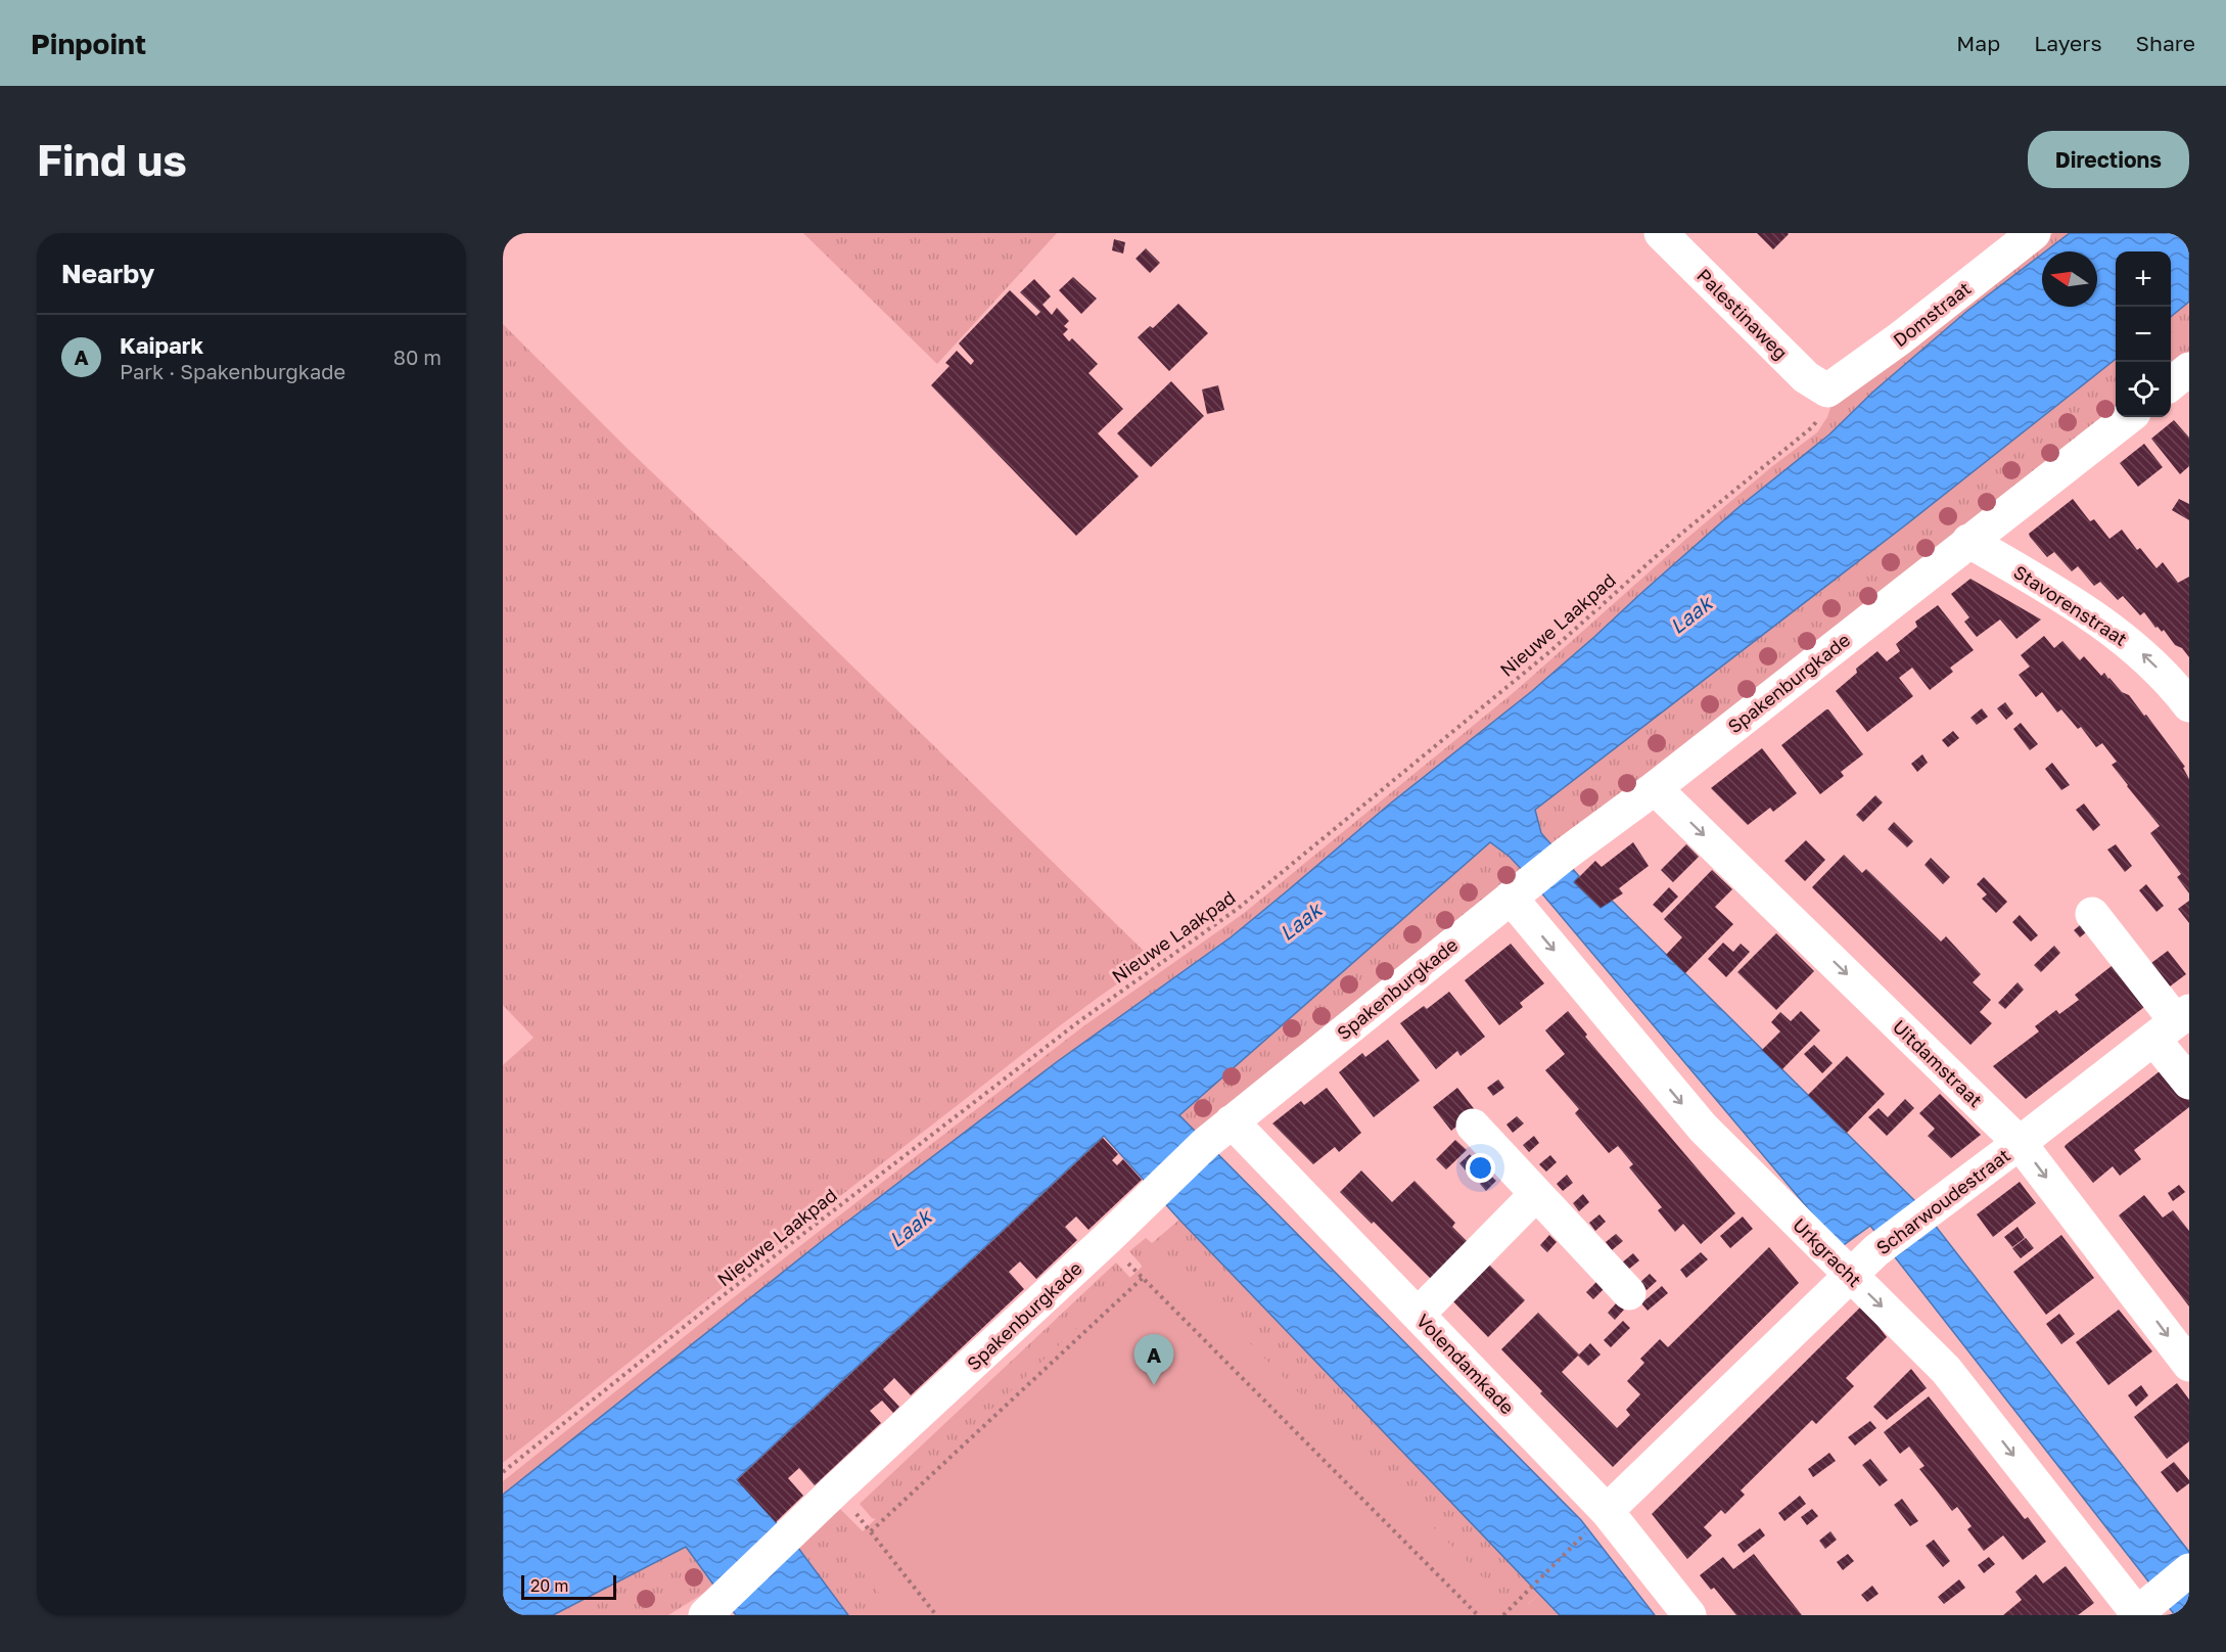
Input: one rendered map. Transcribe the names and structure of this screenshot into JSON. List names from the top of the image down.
{
  "streets": {
    "street": [
      "Palestinaweg",
      "Domstraat",
      "Stavorenstraat",
      "Spakenburgkade",
      "Uitdamstraat",
      "Scharwoudestraat",
      "Urkgracht",
      "Volendamkade"
    ],
    "path": ["Nieuwe Laakpad"]
  },
  "crossings": [
    ["Palestinaweg", "Domstraat"],
    ["Palestinaweg", "Nieuwe Laakpad"],
    ["Domstraat", "Nieuwe Laakpad"],
    ["Stavorenstraat", "Spakenburgkade"],
    ["Spakenburgkade", "Uitdamstraat"],
    ["Spakenburgkade", "Urkgracht"],
    ["Spakenburgkade", "Volendamkade"],
    ["Uitdamstraat", "Scharwoudestraat"],
    ["Scharwoudestraat", "Urkgracht"],
    ["Scharwoudestraat", "Volendamkade"]
  ],
  "one_way": ["Stavorenstraat", "Uitdamstraat", "Urkgracht"],
  "water": ["Laak"],
  "scale_bar": "20 m",
  "north": "left",
  "page": {
    "header": "Pinpoint",
    "nav": ["Map", "Layers", "Share"],
    "buttons": "Directions",
    "title": "Find us",
    "heading": "Nearby",
    "map_buttons": ["+", "−"],
    "list": [
      {
        "mark": "A",
        "name": "Kaipark",
        "note": "Park · Spakenburgkade",
        "value": "80 m"
      }
    ],
    "pins": "A",
    "scale": "20 m"
  }
}
